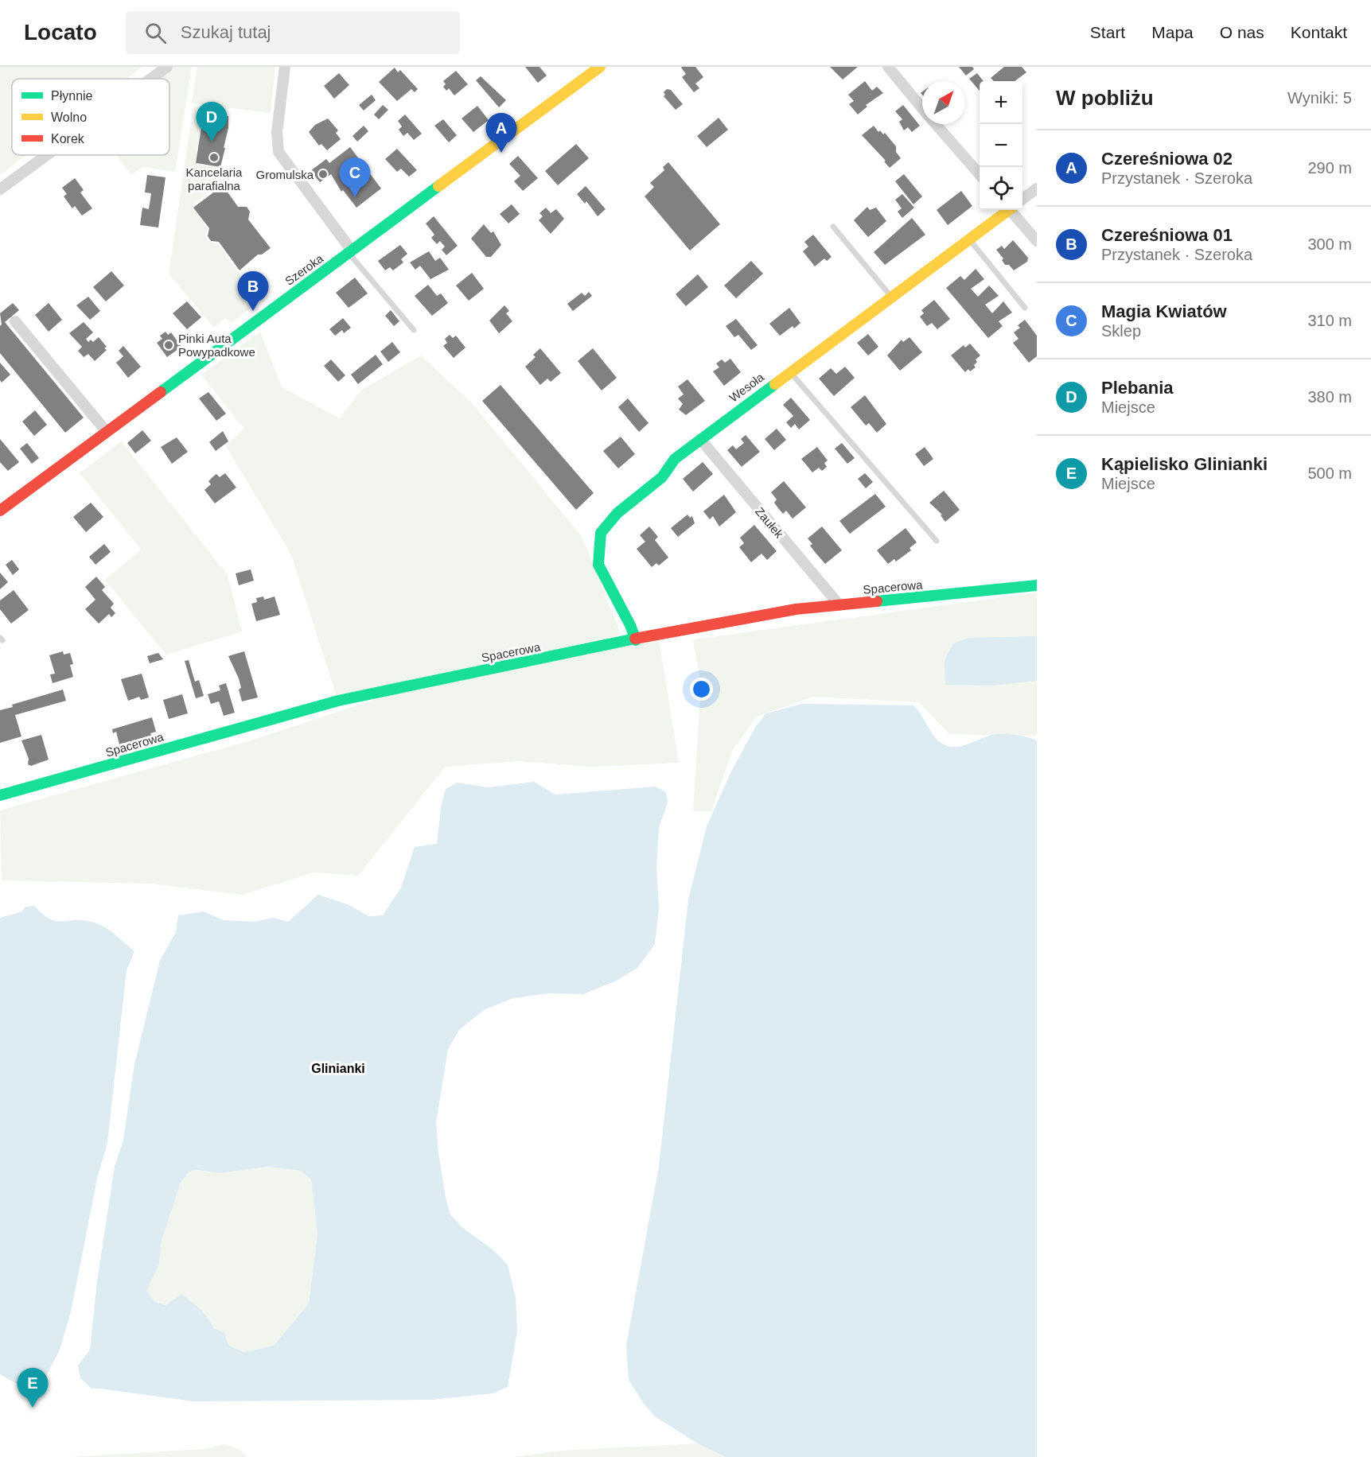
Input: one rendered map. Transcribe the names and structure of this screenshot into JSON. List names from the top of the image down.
{
  "streets": {
    "street": [
      "Szeroka",
      "Wesoła",
      "Zaułek",
      "Spacerowa"
    ]
  },
  "crossings": [
    ["Wesoła", "Zaułek"],
    ["Wesoła", "Spacerowa"],
    ["Zaułek", "Spacerowa"]
  ],
  "districts": ["Glinianki"],
  "places": ["Kancelaria parafialna", "Gromulska", "Pinki Auta Powypadkowe"],
  "legend": ["Płynnie", "Wolno", "Korek"],
  "north": "top right",
  "page": {
    "header": "Locato",
    "search": "Szukaj tutaj",
    "nav": [
      "Start",
      "Mapa",
      "O nas",
      "Kontakt"
    ],
    "heading": ["W pobliżu", "Wyniki: 5"],
    "map_buttons": ["+", "−"],
    "pins": [
      "D",
      "A",
      "C",
      "B",
      "E"
    ],
    "list": [
      {
        "mark": "A",
        "name": "Czereśniowa 02",
        "note": "Przystanek · Szeroka",
        "value": "290 m"
      },
      {
        "mark": "B",
        "name": "Czereśniowa 01",
        "note": "Przystanek · Szeroka",
        "value": "300 m"
      },
      {
        "mark": "C",
        "name": "Magia Kwiatów",
        "note": "Sklep",
        "value": "310 m"
      },
      {
        "mark": "D",
        "name": "Plebania",
        "note": "Miejsce",
        "value": "380 m"
      },
      {
        "mark": "E",
        "name": "Kąpielisko Glinianki",
        "note": "Miejsce",
        "value": "500 m"
      }
    ]
  }
}
